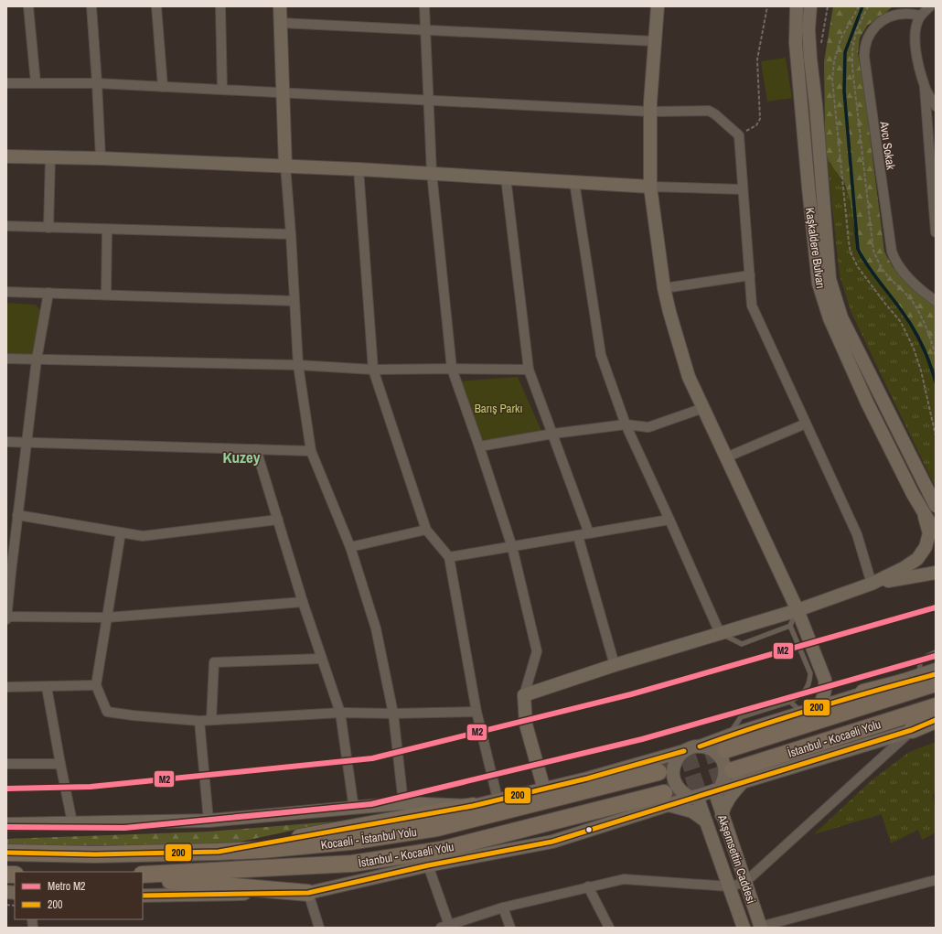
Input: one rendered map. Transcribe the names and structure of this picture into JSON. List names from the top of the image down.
{
  "streets": {
    "highway": ["İstanbul - Kocaeli Yolu", "Kocaeli - İstanbul Yolu"],
    "main road": ["Kaşkaldere Bulvarı", "Akşemsettin Caddesi"],
    "street": ["Avcı Sokak"]
  },
  "districts": ["Kuzey"],
  "parks": ["Barış Parkı"],
  "lines": ["metro line M2", "transit line 200"],
  "legend": ["Metro M2", "200"]
}
